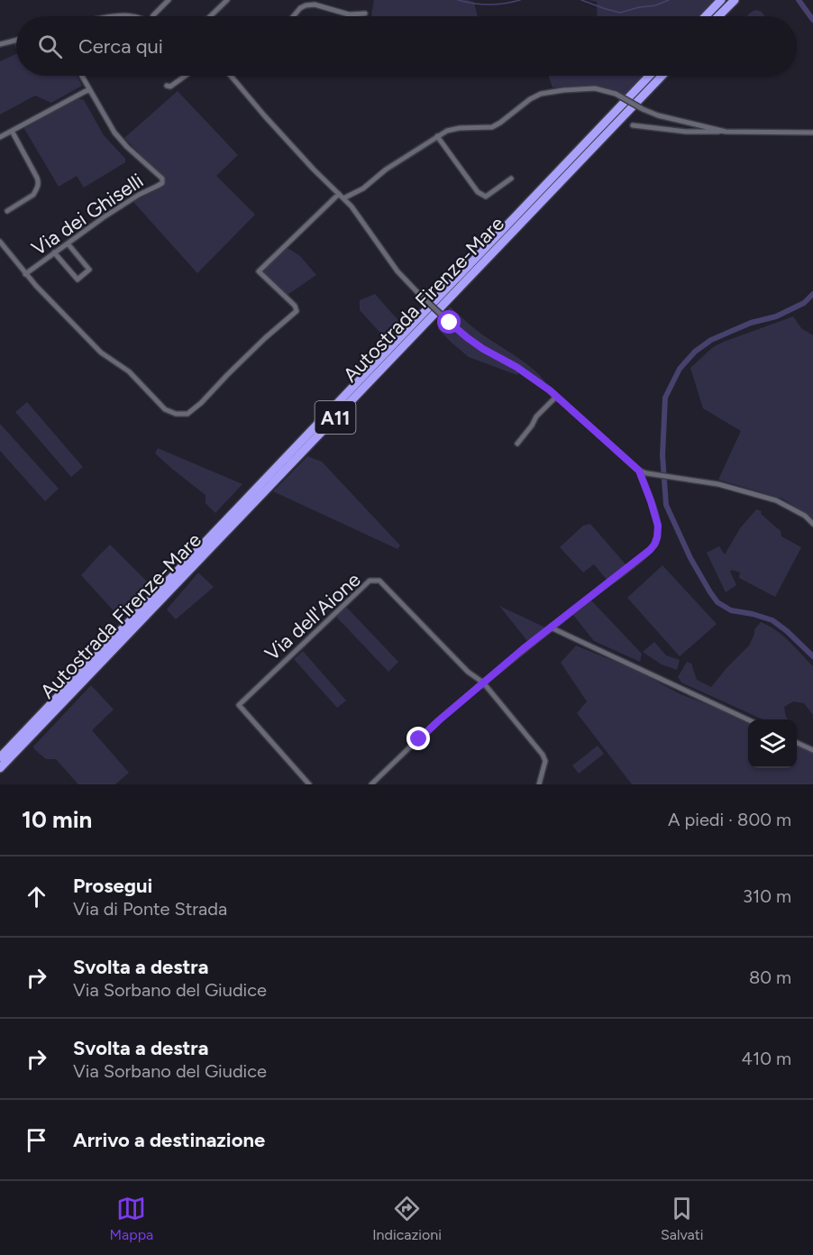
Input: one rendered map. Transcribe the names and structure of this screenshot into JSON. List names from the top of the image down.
{
  "streets": {
    "highway": ["Autostrada Firenze-Mare", "A11"],
    "street": ["Via dei Ghiselli", "Via dell'Aione"]
  },
  "page": {
    "search": "Cerca qui",
    "heading": ["10 min", "A piedi · 800 m"],
    "list": [
      ["Prosegui", "Via di Ponte Strada", "310 m"],
      ["Svolta a destra", "Via Sorbano del Giudice", "80 m"],
      ["Svolta a destra", "Via Sorbano del Giudice", "410 m"],
      "Arrivo a destinazione"
    ],
    "nav": ["Mappa", "Indicazioni", "Salvati"]
  }
}
